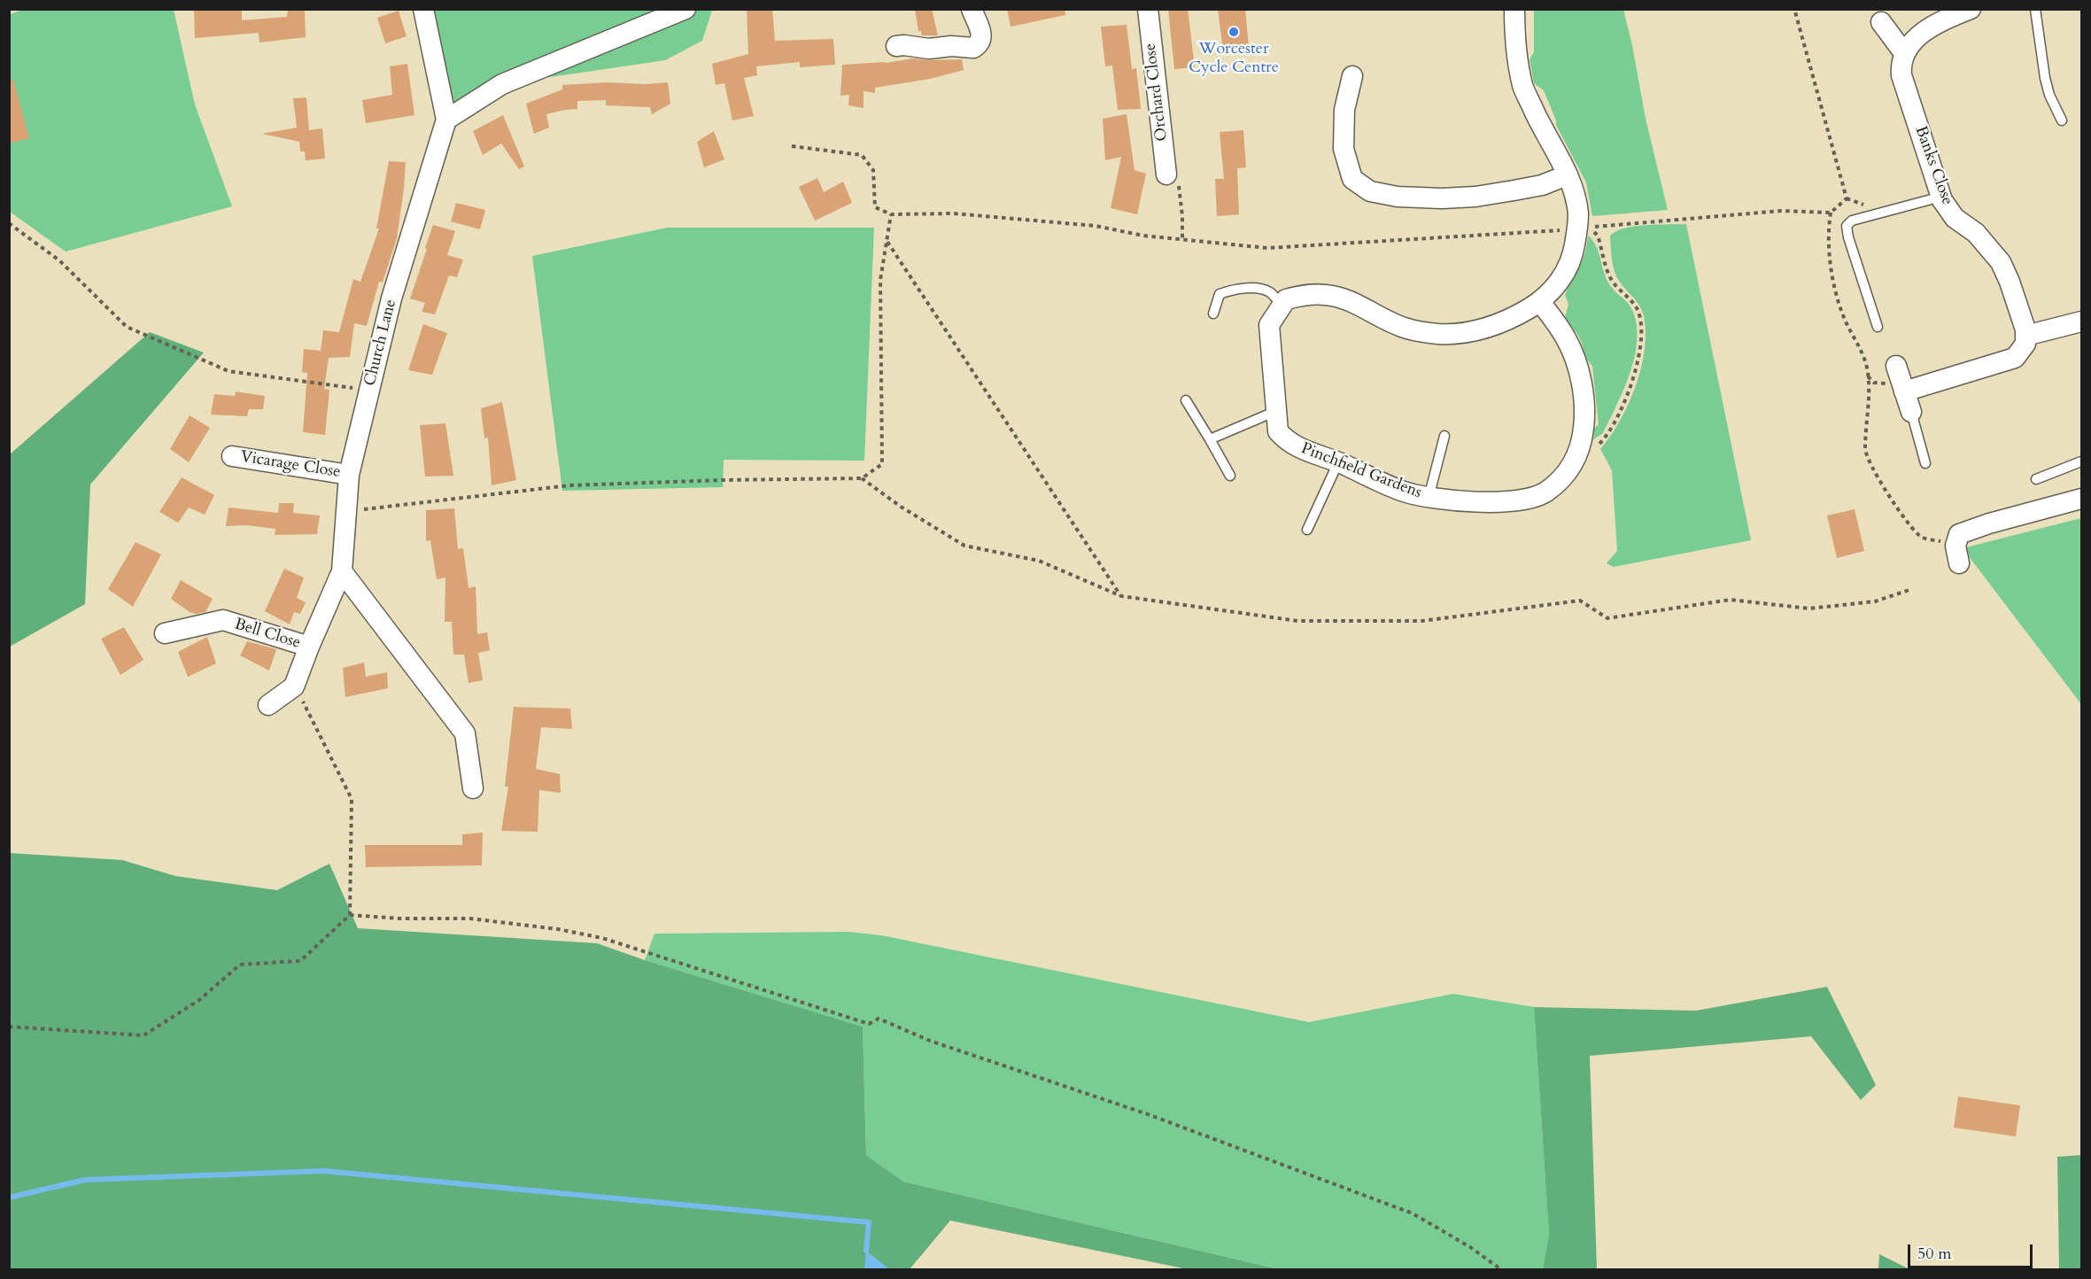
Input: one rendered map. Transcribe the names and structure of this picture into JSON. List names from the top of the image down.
{
  "streets": {
    "street": [
      "Orchard Close",
      "Banks Close",
      "Church Lane",
      "Vicarage Close",
      "Pinchfield Gardens",
      "Bell Close"
    ]
  },
  "crossings": [
    ["Church Lane", "Vicarage Close"],
    ["Church Lane", "Bell Close"]
  ],
  "places": ["Worcester Cycle Centre"],
  "scale_bar": "50 m"
}
